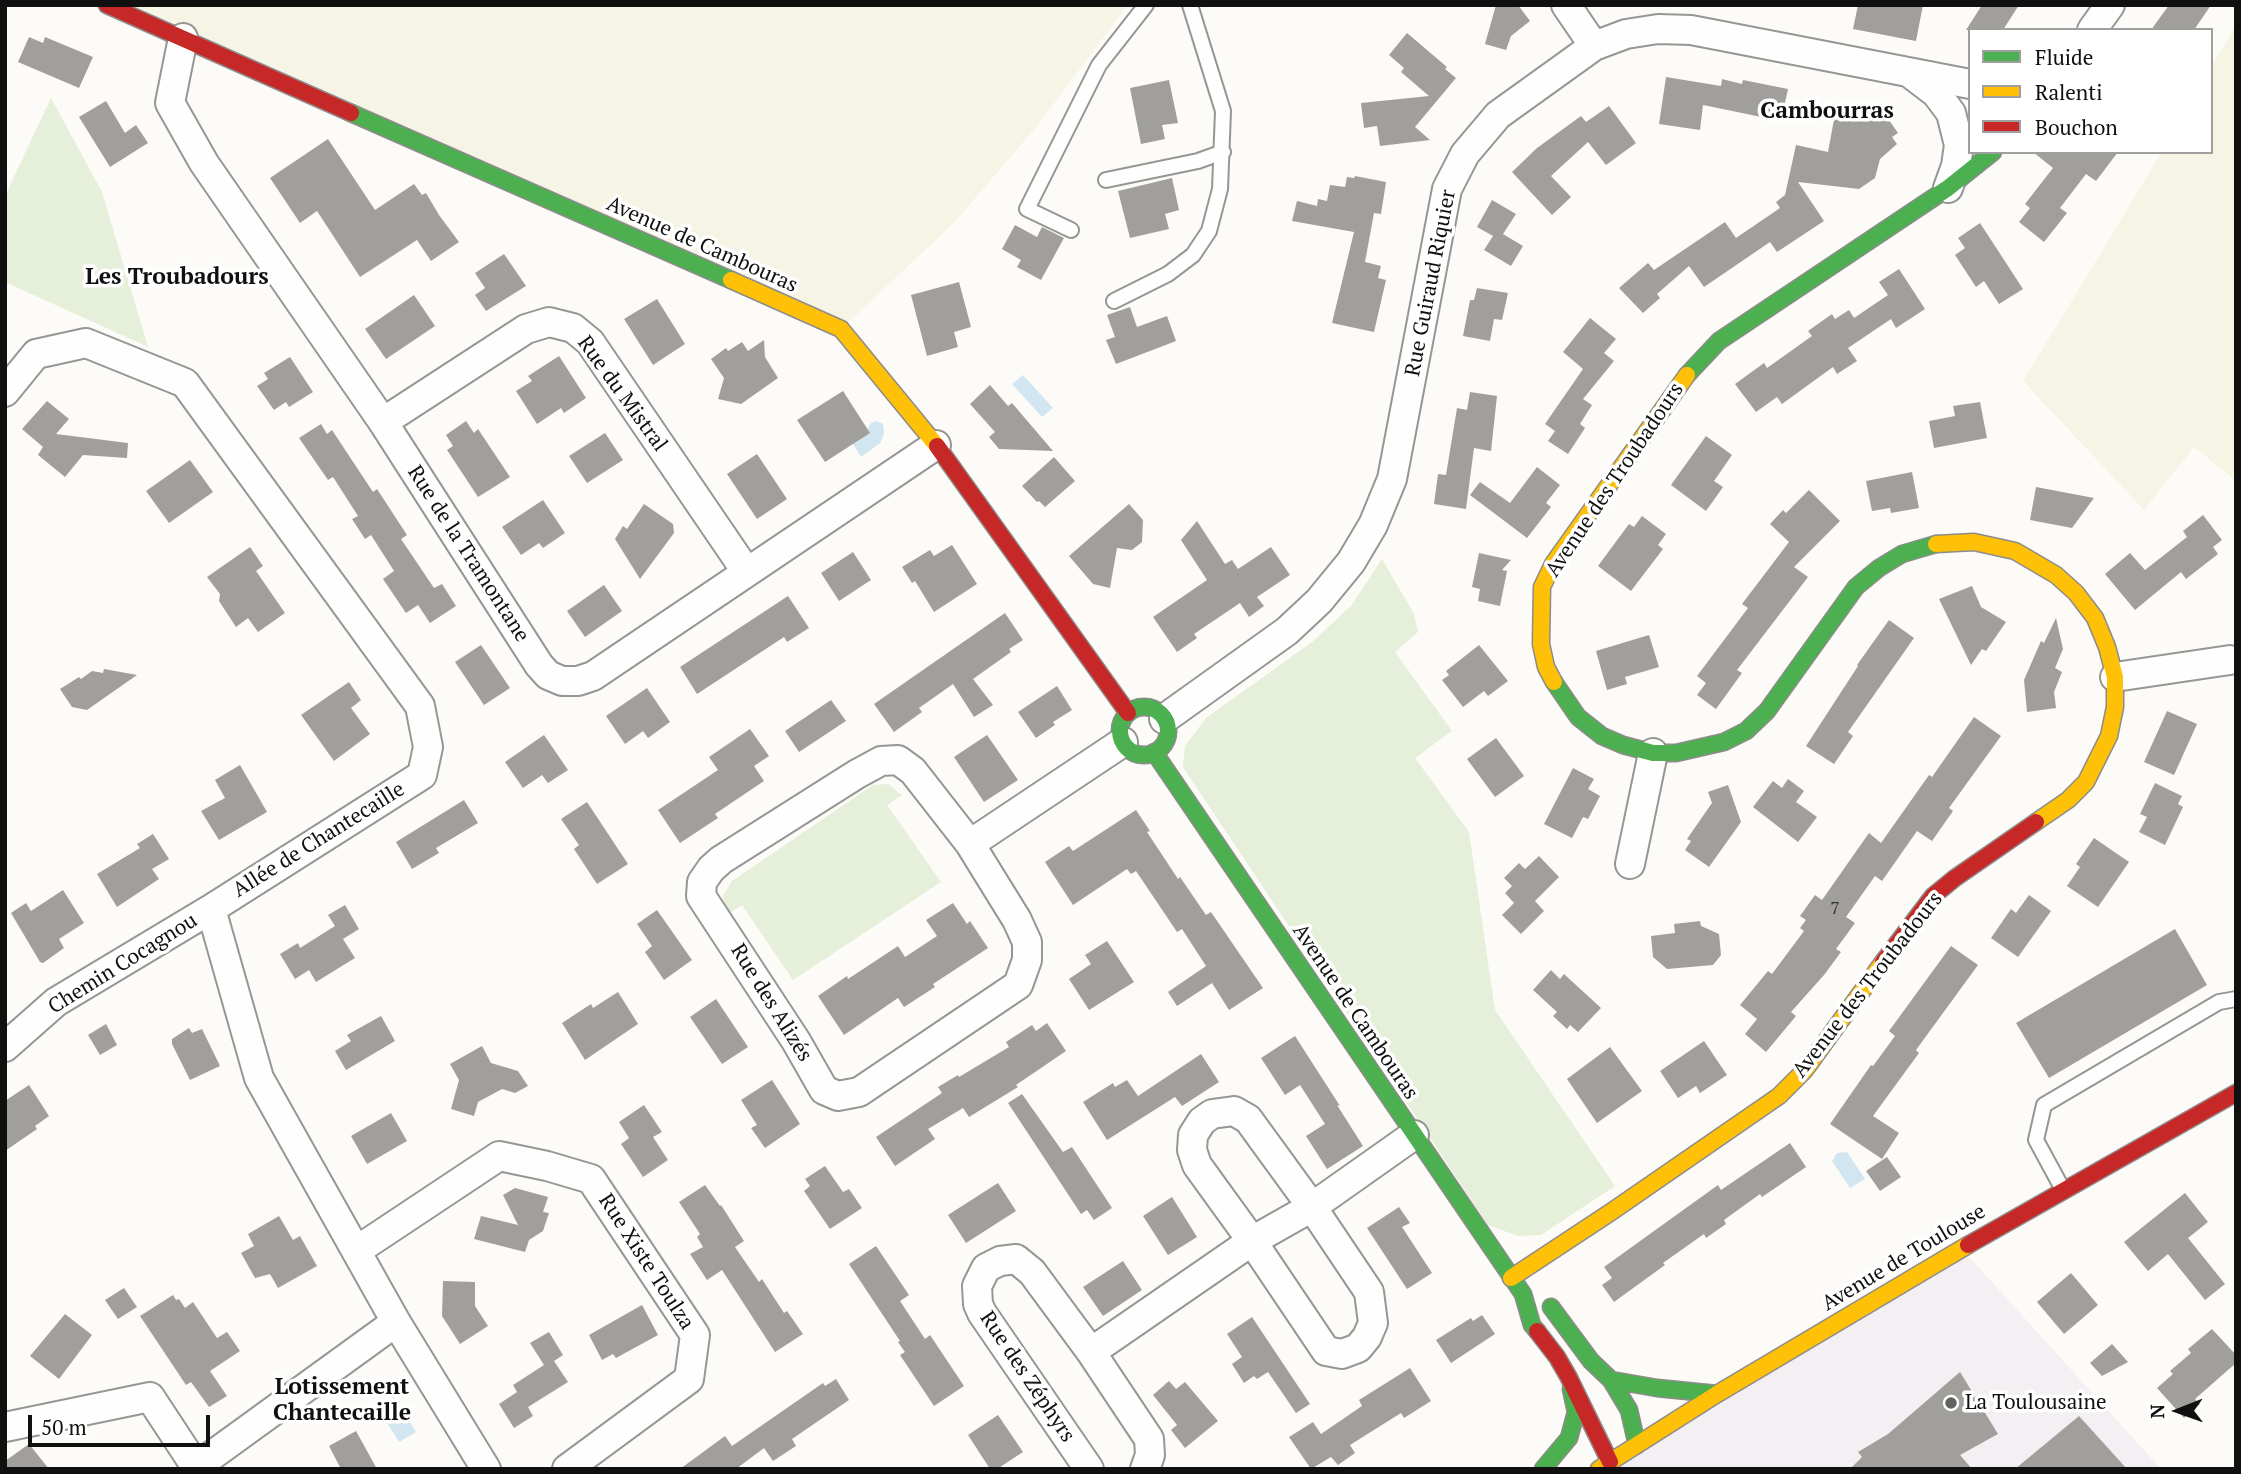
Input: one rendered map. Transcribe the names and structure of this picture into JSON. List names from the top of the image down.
{
  "streets": {
    "street": [
      "Avenue de Cambouras",
      "Rue Guiraud Riquier",
      "Rue du Mistral",
      "Avenue des Troubadours",
      "Rue de la Tramontane",
      "Allée de Chantecaille",
      "Chemin Cocagnou",
      "Rue des Alizés",
      "Avenue de Toulouse",
      "Rue Xiste Toulza",
      "Rue des Zéphyrs"
    ]
  },
  "crossings": [
    ["Avenue de Cambouras", "Rue Guiraud Riquier"],
    ["Avenue de Cambouras", "Avenue des Troubadours"],
    ["Avenue de Cambouras", "Rue de la Tramontane"],
    ["Rue Guiraud Riquier", "Avenue des Troubadours"],
    ["Rue du Mistral", "Rue de la Tramontane"],
    ["Allée de Chantecaille", "Chemin Cocagnou"],
    ["Allée de Chantecaille", "Rue Xiste Toulza"]
  ],
  "districts": ["Cambourras", "Les Troubadours", "Lotissement Chantecaille"],
  "places": ["La Toulousaine"],
  "house_numbers": ["7"],
  "legend": ["Fluide", "Ralenti", "Bouchon"],
  "scale_bar": "50 m",
  "north": "left"
}
